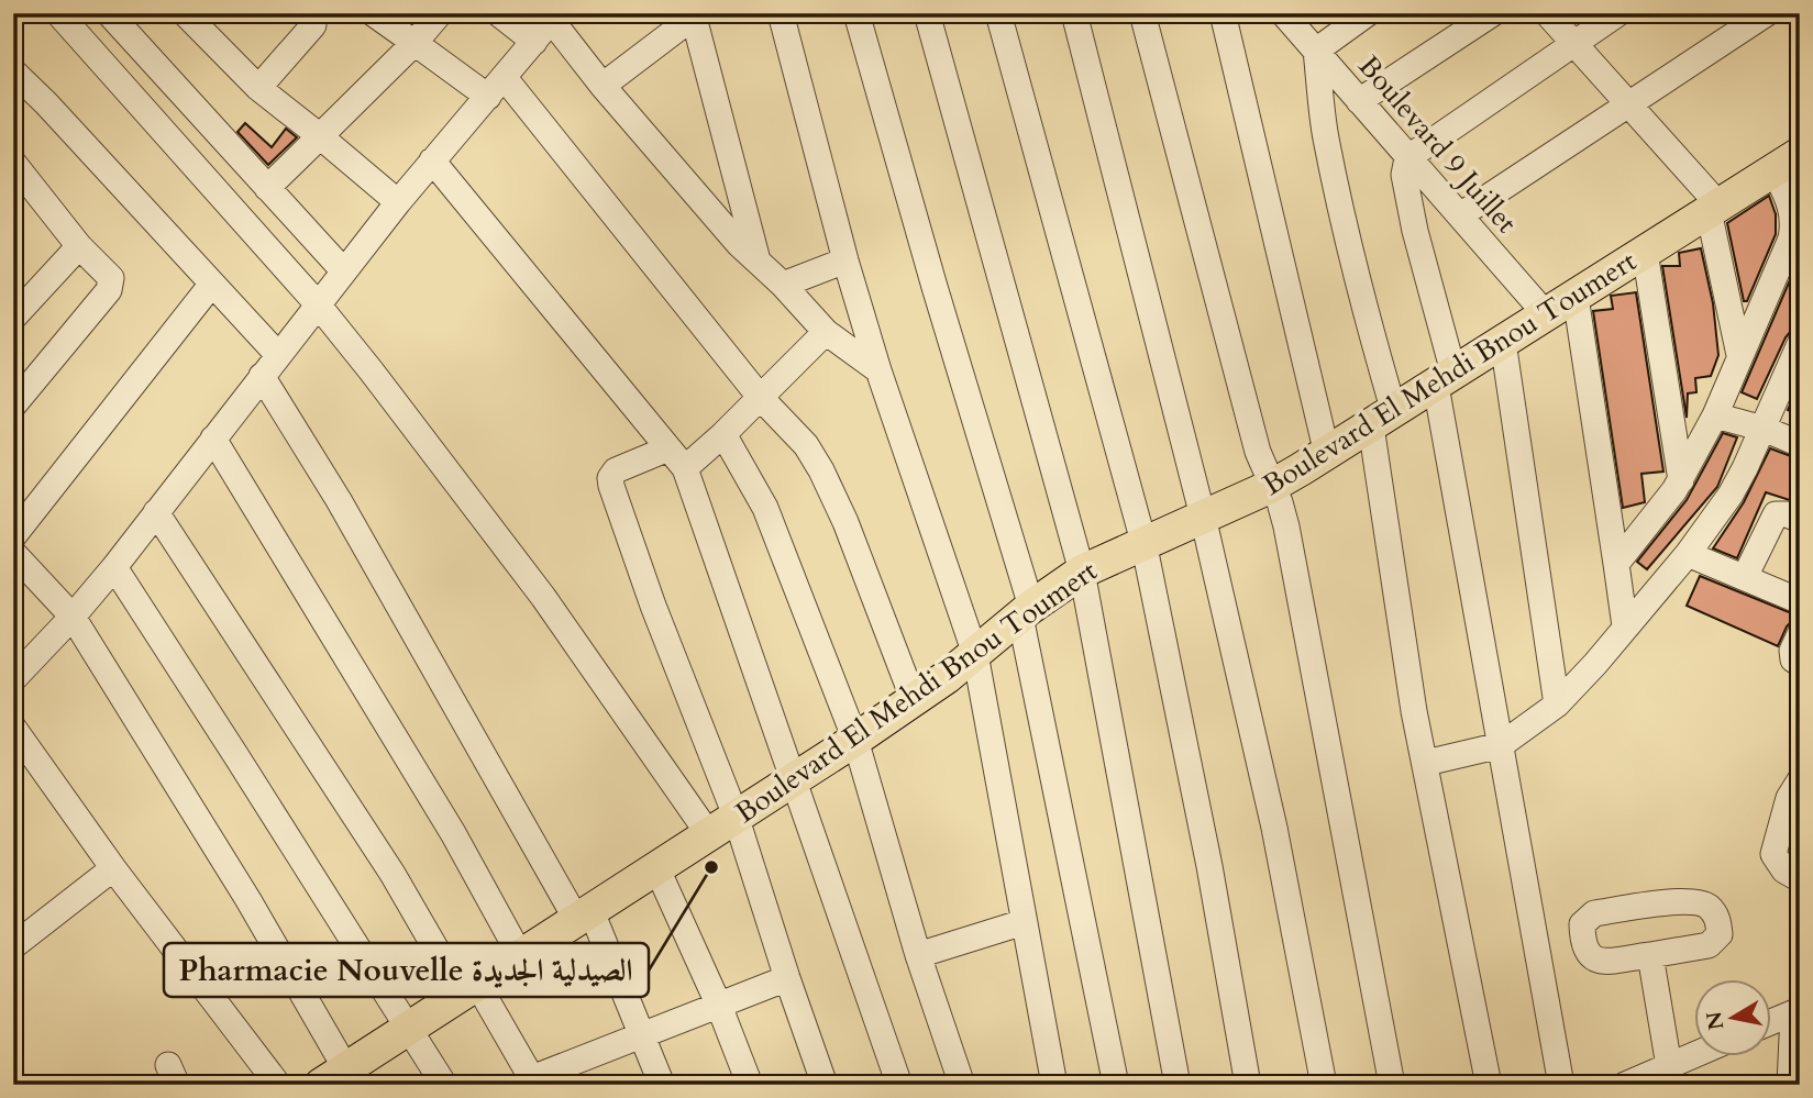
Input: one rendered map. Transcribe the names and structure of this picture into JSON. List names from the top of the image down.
{
  "streets": {
    "main road": ["Boulevard El Mehdi Bnou Toumert"],
    "street": ["Boulevard 9 Juillet"]
  },
  "crossings": [
    ["Boulevard 9 Juillet", "Boulevard El Mehdi Bnou Toumert"]
  ],
  "places": ["Pharmacie Nouvelle الصيدلية الجديدة"],
  "north": "left"
}
